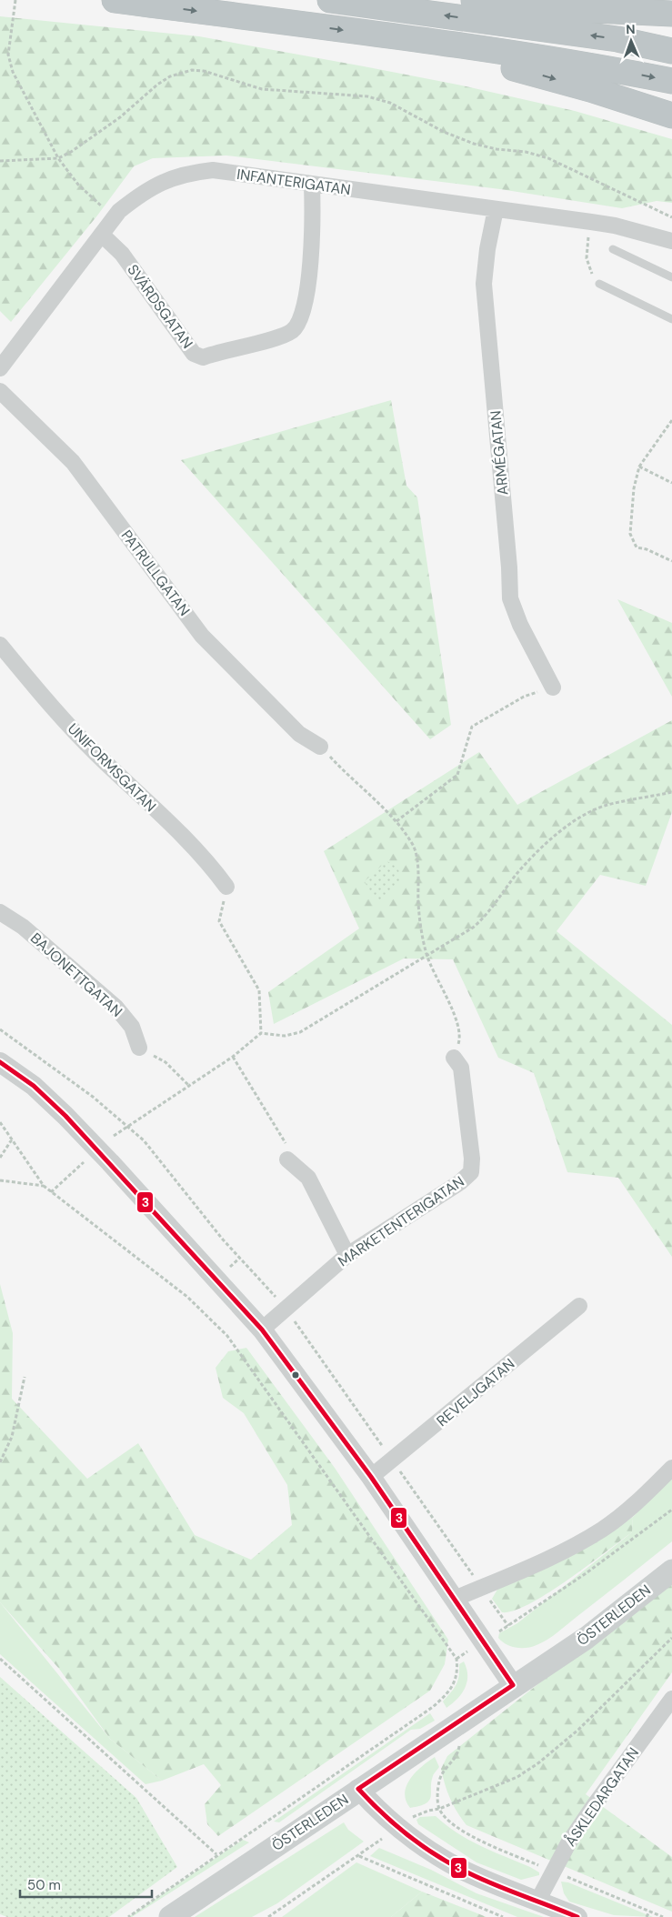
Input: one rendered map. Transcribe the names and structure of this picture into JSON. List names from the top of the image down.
{
  "streets": {
    "main road": ["ÖSTERLEDEN"],
    "street": [
      "INFANTERIGATAN",
      "SVÄRDSGATAN",
      "ARMÉGATAN",
      "PATRULLGATAN",
      "UNIFORMSGATAN",
      "BAJONETTGATAN",
      "MARKETENTERIGATAN",
      "REVELJGATAN",
      "ÅSKLEDARGATAN"
    ]
  },
  "crossings": [
    ["INFANTERIGATAN", "SVÄRDSGATAN"],
    ["INFANTERIGATAN", "ARMÉGATAN"]
  ],
  "lines": ["transit line 3"],
  "scale_bar": "50 m",
  "north": "top"
}
